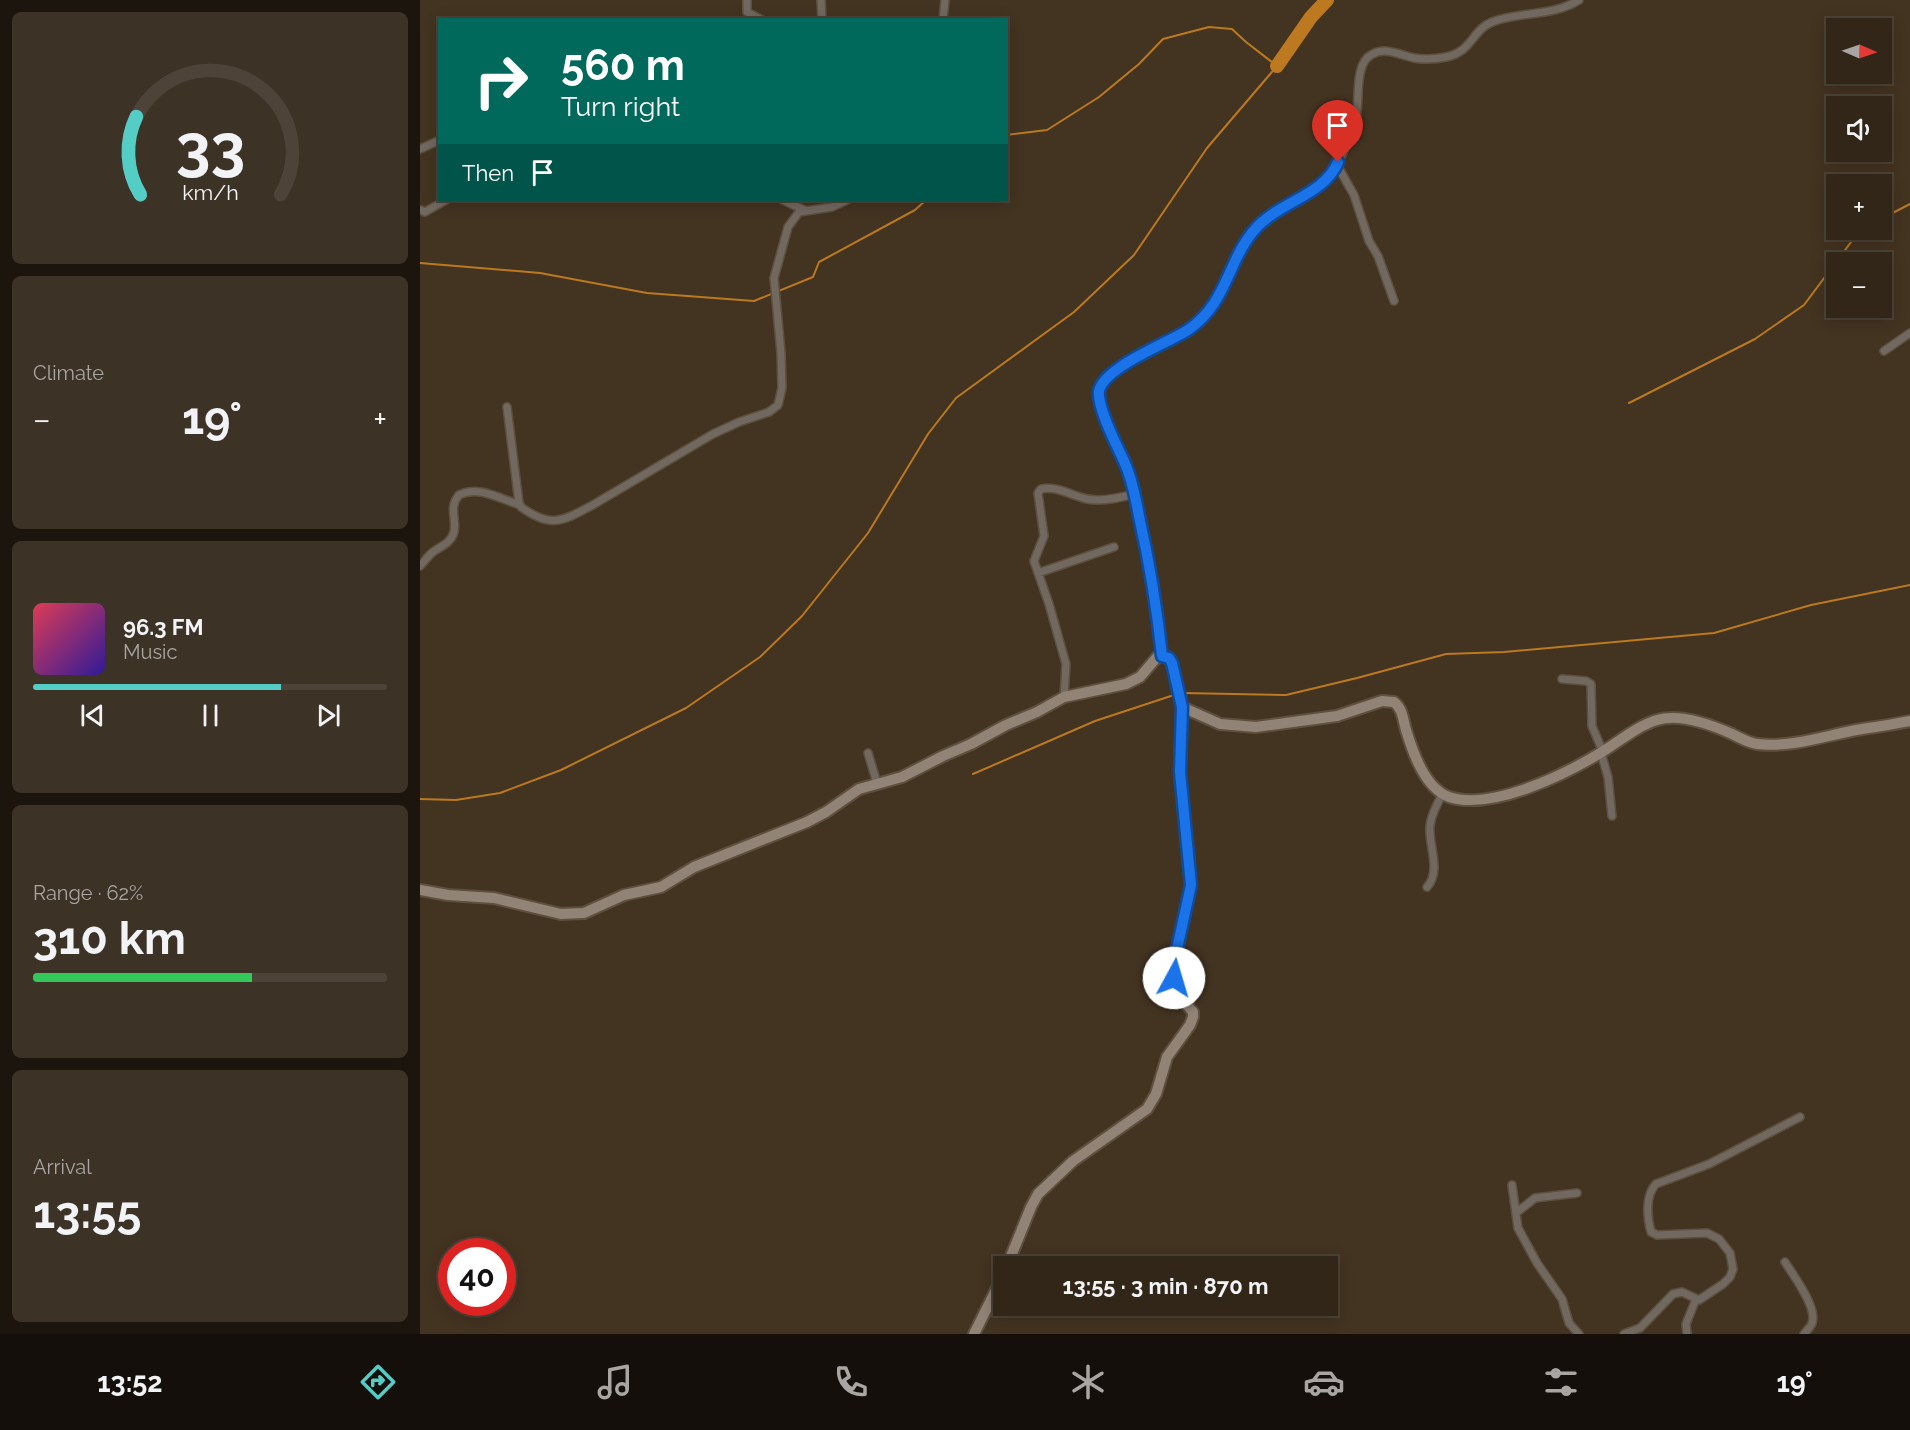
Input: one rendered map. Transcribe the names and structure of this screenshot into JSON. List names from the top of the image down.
{
  "north": "right",
  "page": {
    "map_buttons": ["+", "−"],
    "turn": ["560 m", "Turn right"],
    "then": "Then",
    "tile": [
      "Climate",
      ["Range · 62%", "310 km"],
      ["Arrival", "13:55"]
    ],
    "heat": ["−", "19°", "+"],
    "song": ["96.3 FM", "Music"],
    "limit": "40",
    "trip": "13:55 · 3 min · 870 m",
    "tabs": ["13:52", "19°"],
    "gauge": ["33", "km/h"]
  }
}
